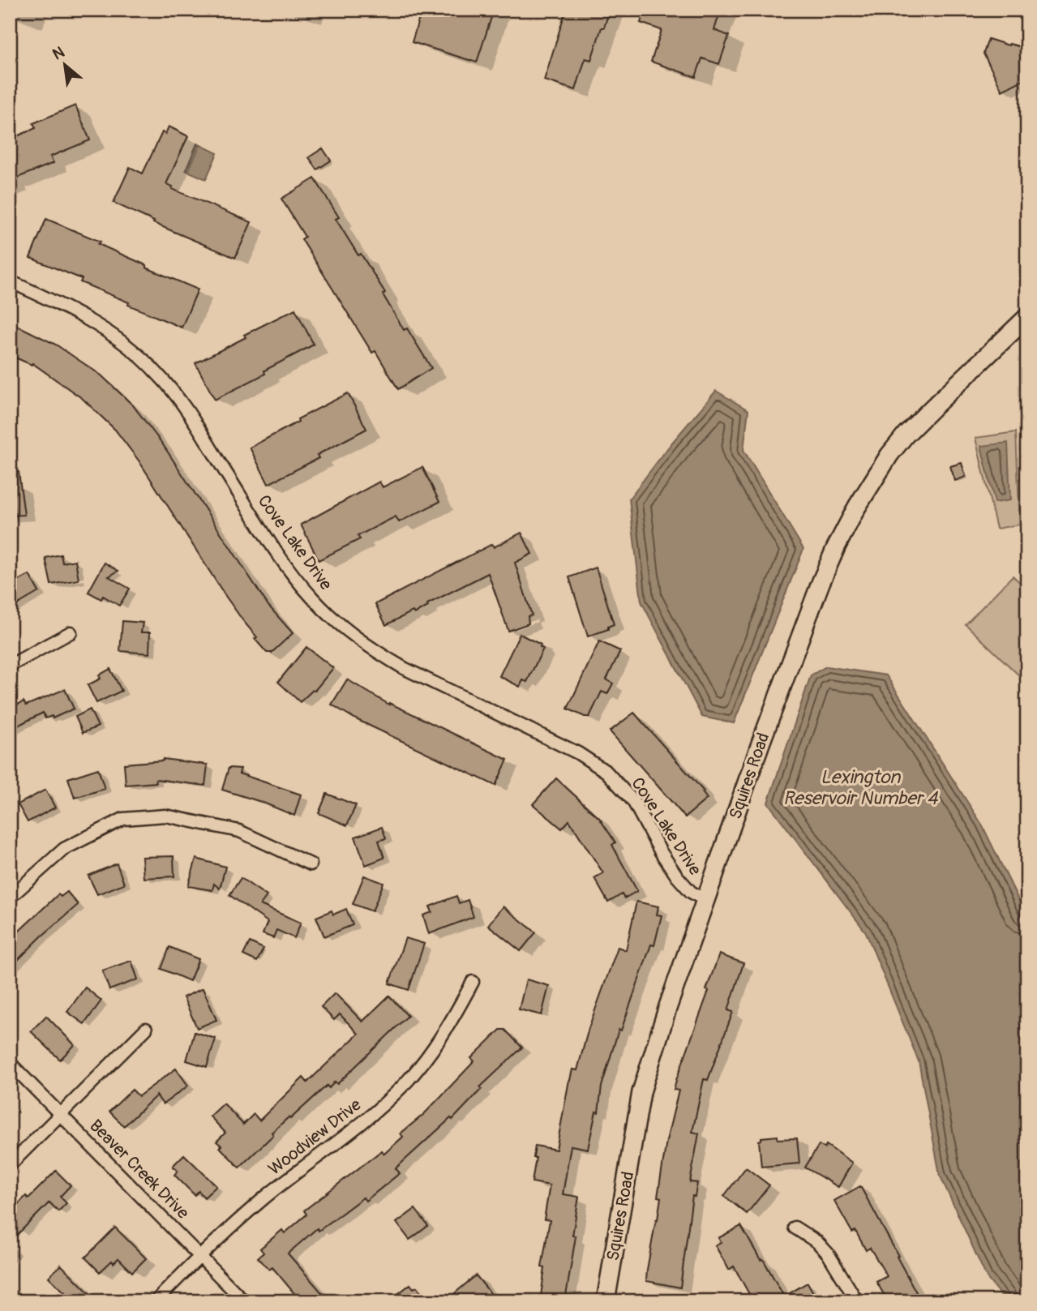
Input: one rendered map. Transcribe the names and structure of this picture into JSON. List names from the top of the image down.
{
  "streets": {
    "street": [
      "Cove Lake Drive",
      "Squires Road",
      "Woodview Drive",
      "Beaver Creek Drive"
    ]
  },
  "crossings": [
    ["Cove Lake Drive", "Squires Road"],
    ["Woodview Drive", "Beaver Creek Drive"]
  ],
  "water": ["Lexington Reservoir Number 4"],
  "north": "top left"
}
